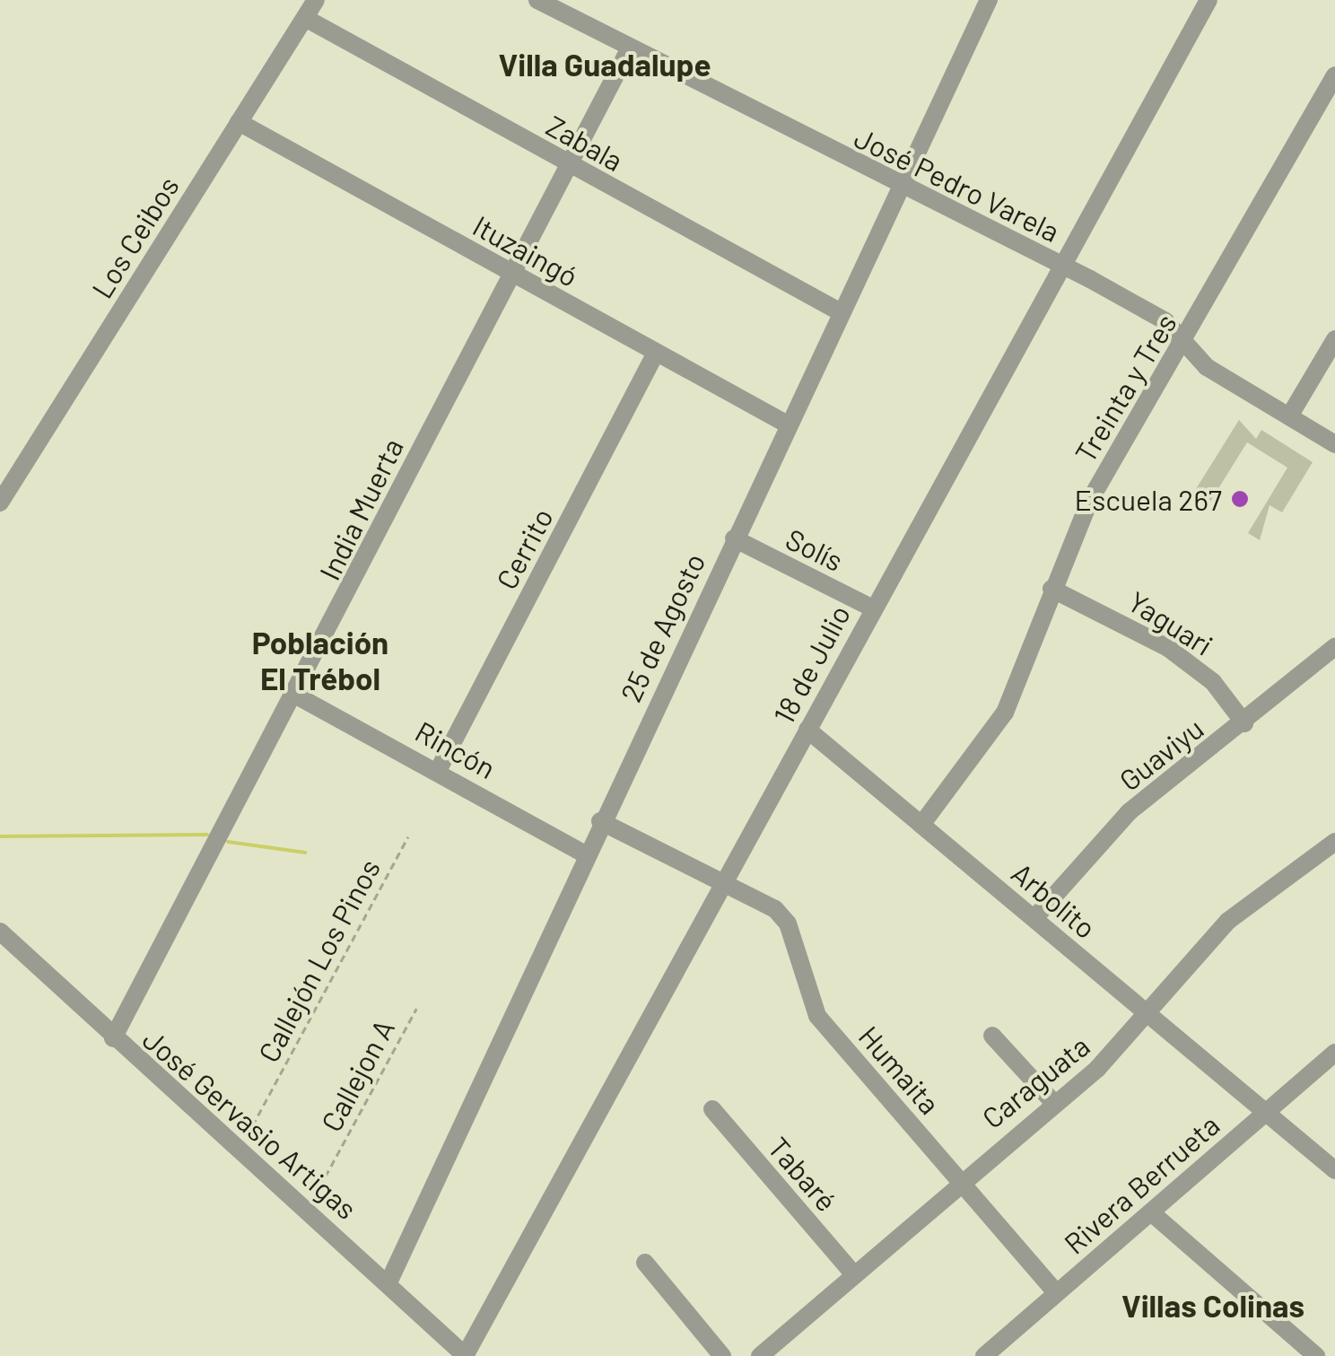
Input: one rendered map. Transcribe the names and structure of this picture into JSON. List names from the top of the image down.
{
  "streets": {
    "street": [
      "Zabala",
      "José Pedro Varela",
      "Los Ceibos",
      "Ituzaingó",
      "Treinta y Tres",
      "India Muerta",
      "Cerrito",
      "Solís",
      "Yaguari",
      "25 de Agosto",
      "18 de Julio",
      "Rincón",
      "Guaviyu",
      "Arbolito",
      "Humaita",
      "Caraguata",
      "José Gervasio Artigas",
      "Tabaré",
      "Rivera Berrueta"
    ],
    "path": ["Callejón Los Pinos", "Callejon A"]
  },
  "crossings": [
    ["Zabala", "Los Ceibos"],
    ["Zabala", "India Muerta"],
    ["Zabala", "25 de Agosto"],
    ["José Pedro Varela", "Treinta y Tres"],
    ["José Pedro Varela", "India Muerta"],
    ["José Pedro Varela", "25 de Agosto"],
    ["José Pedro Varela", "18 de Julio"],
    ["Los Ceibos", "Ituzaingó"],
    ["Ituzaingó", "India Muerta"],
    ["Ituzaingó", "Cerrito"],
    ["Ituzaingó", "25 de Agosto"],
    ["Treinta y Tres", "Yaguari"],
    ["Treinta y Tres", "Arbolito"],
    ["India Muerta", "Rincón"],
    ["India Muerta", "José Gervasio Artigas"],
    ["Cerrito", "Rincón"],
    ["Solís", "25 de Agosto"],
    ["Solís", "18 de Julio"],
    ["Yaguari", "Guaviyu"],
    ["25 de Agosto", "Rincón"],
    ["25 de Agosto", "José Gervasio Artigas"],
    ["18 de Julio", "Arbolito"],
    ["18 de Julio", "Humaita"],
    ["18 de Julio", "José Gervasio Artigas"],
    ["Guaviyu", "Arbolito"],
    ["Arbolito", "Caraguata"],
    ["Arbolito", "Rivera Berrueta"],
    ["Callejón Los Pinos", "José Gervasio Artigas"],
    ["Humaita", "Caraguata"],
    ["Humaita", "Rivera Berrueta"],
    ["Callejon A", "José Gervasio Artigas"],
    ["Caraguata", "Tabaré"]
  ],
  "districts": ["Villa Guadalupe", "Población El Trébol", "Villas Colinas"],
  "places": ["Escuela 267"]
}
